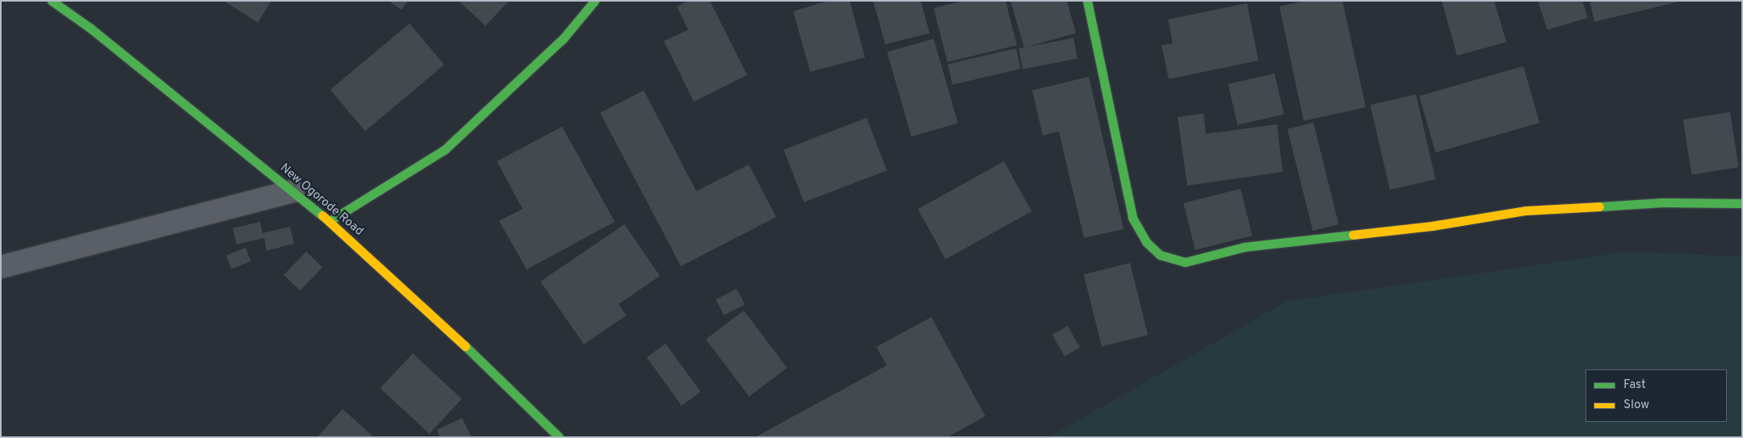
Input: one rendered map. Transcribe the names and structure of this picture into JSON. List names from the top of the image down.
{
  "streets": {
    "street": ["New Ogorode Road"]
  },
  "legend": ["Fast", "Slow"]
}
